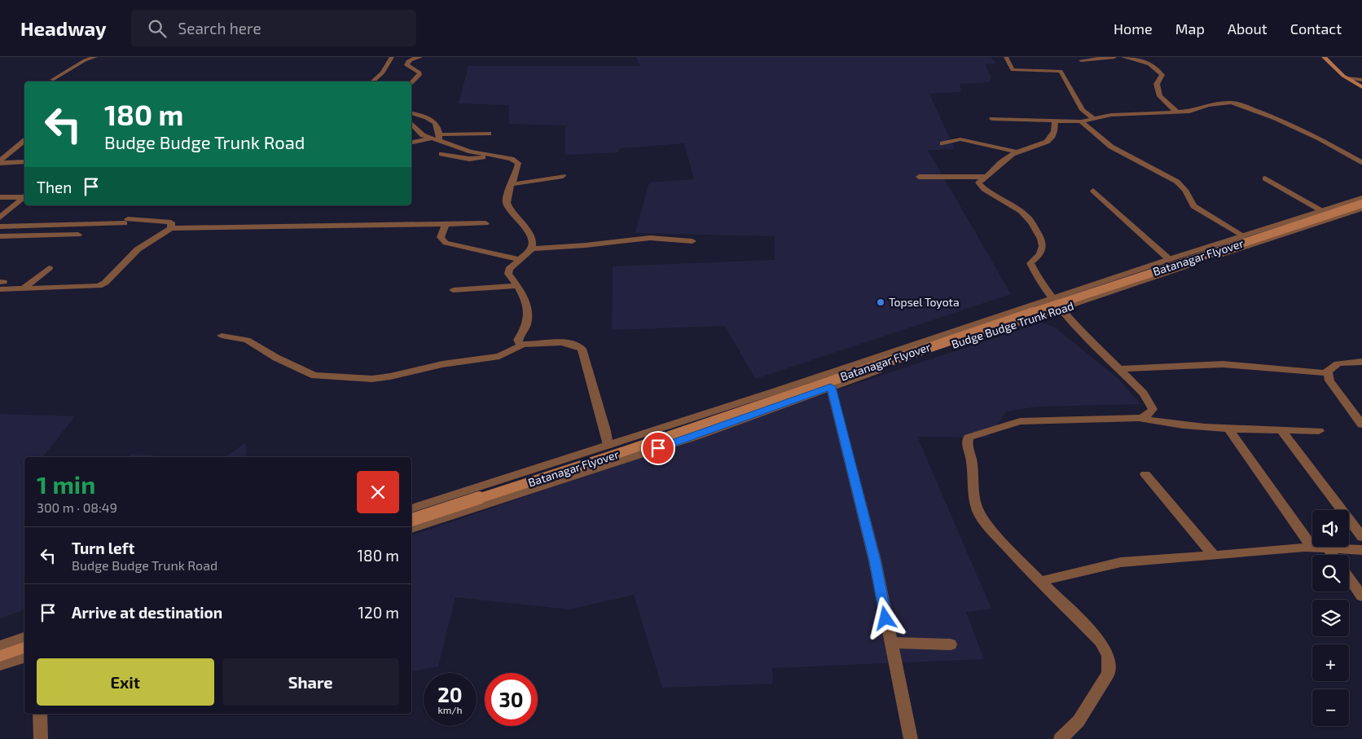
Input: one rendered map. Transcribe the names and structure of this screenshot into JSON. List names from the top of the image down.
{
  "streets": {
    "main road": ["Batanagar Flyover"],
    "street": ["Budge Budge Trunk Road"]
  },
  "places": ["Topsel Toyota"],
  "page": {
    "header": "Headway",
    "search": "Search here",
    "nav": [
      "Home",
      "Map",
      "About",
      "Contact"
    ],
    "turn": ["180 m", "Budge Budge Trunk Road"],
    "then": "Then",
    "heading": ["1 min", "300 m · 08:49"],
    "map_buttons": ["+", "−"],
    "list": [
      {
        "name": "Turn left",
        "note": "Budge Budge Trunk Road",
        "value": "180 m"
      },
      {
        "name": "Arrive at destination",
        "value": "120 m"
      }
    ],
    "buttons": ["Exit", "Share"],
    "speed": "20 km/h",
    "limit": "30"
  }
}
